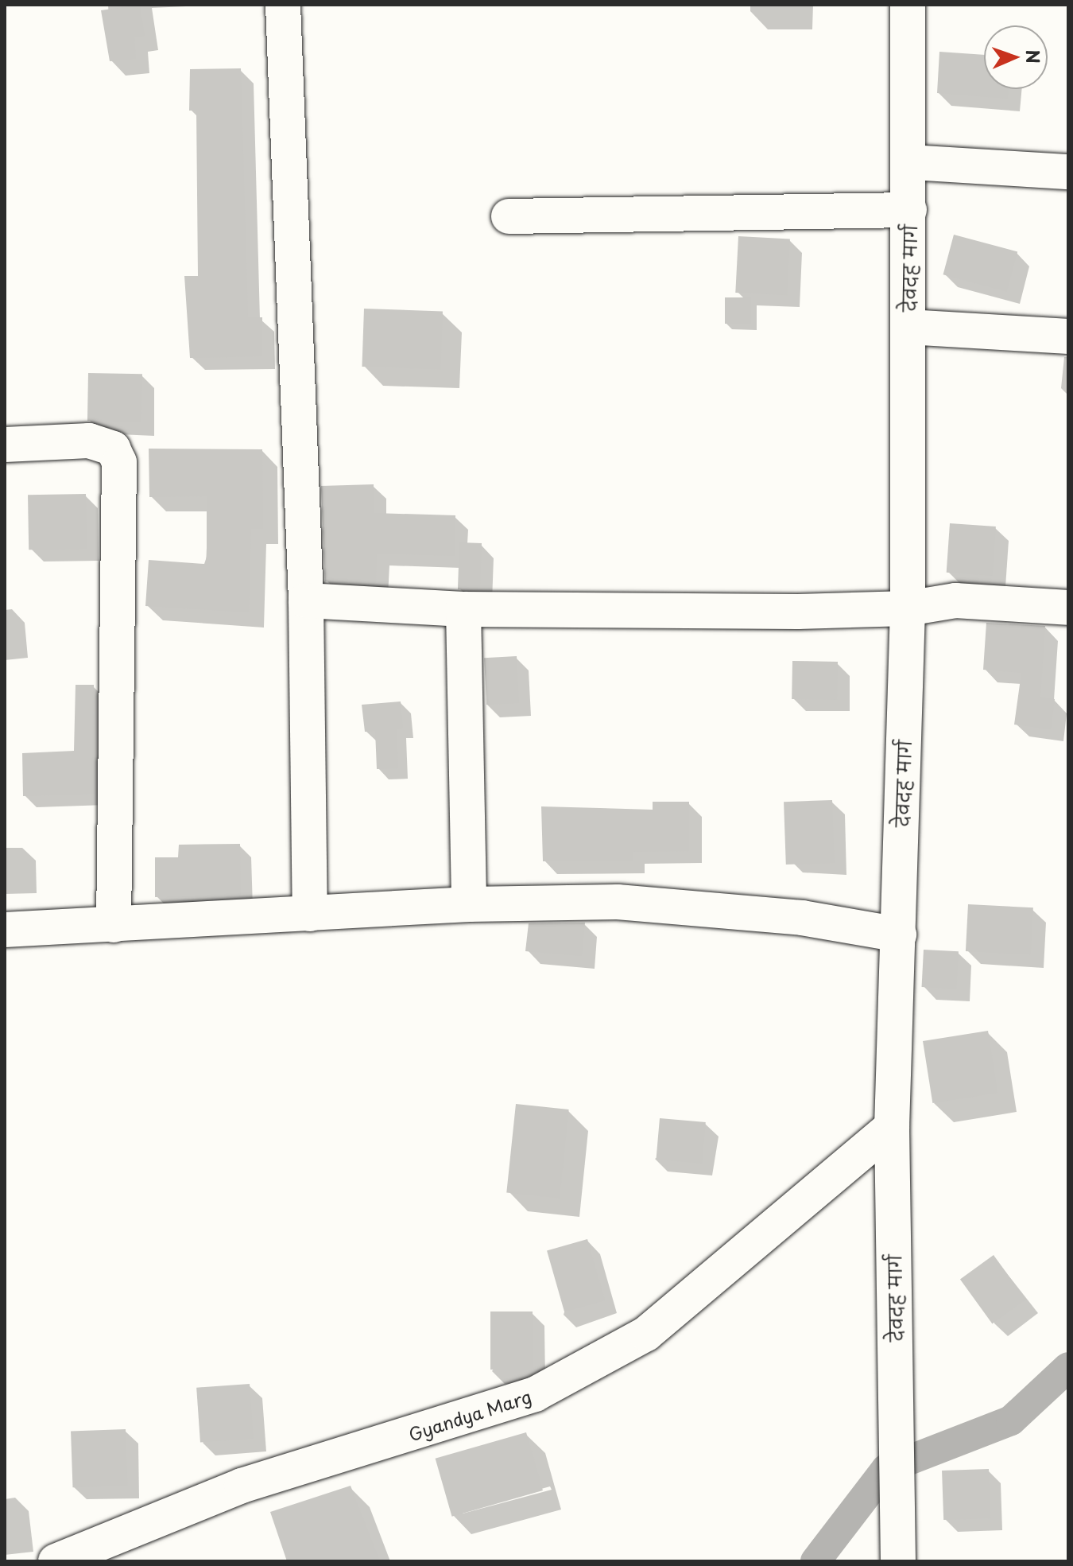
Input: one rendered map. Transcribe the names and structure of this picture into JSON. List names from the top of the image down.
{
  "streets": {
    "street": ["देवदह मार्ग", "Gyandya Marg"]
  },
  "crossings": [
    ["देवदह मार्ग", "Gyandya Marg"]
  ],
  "north": "right"
}
